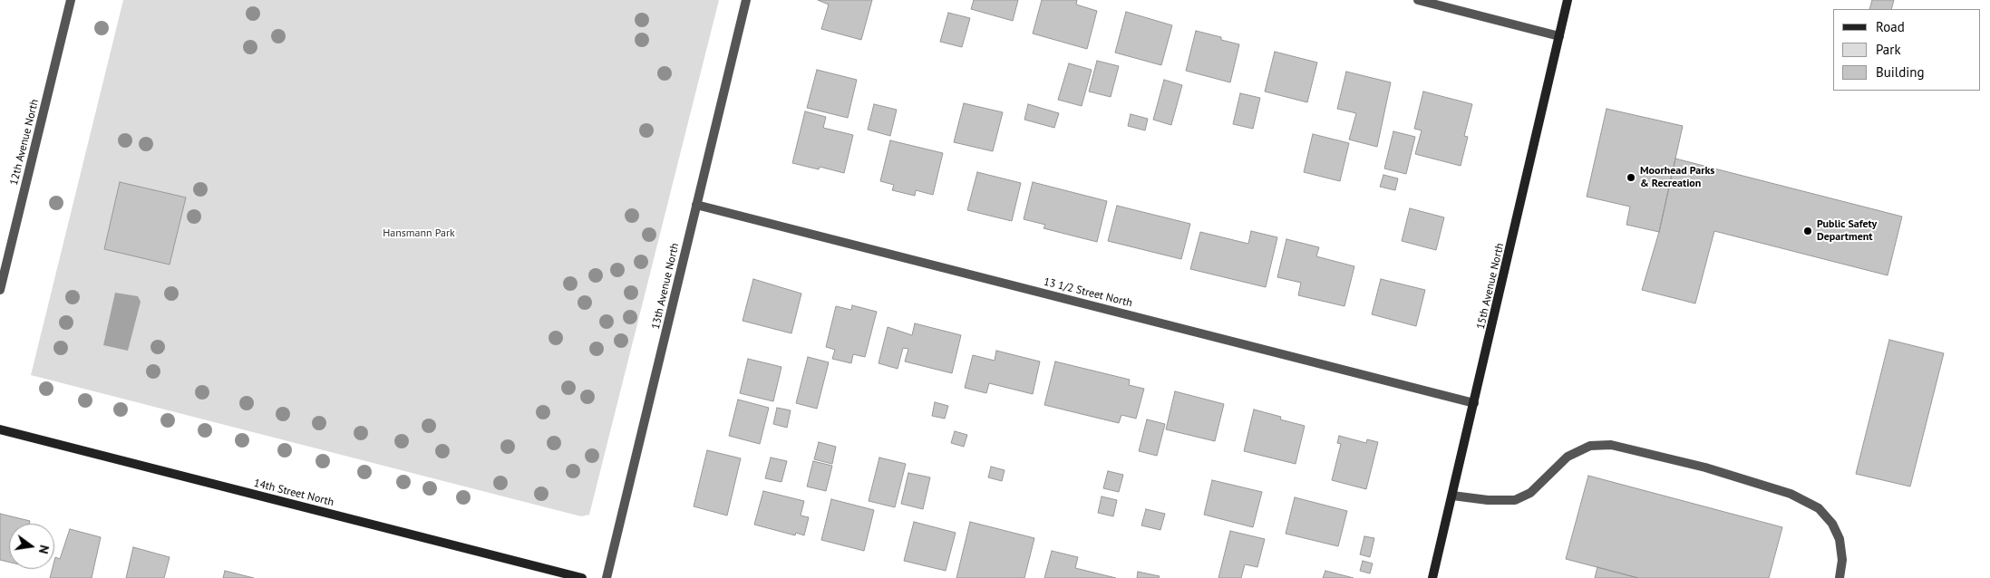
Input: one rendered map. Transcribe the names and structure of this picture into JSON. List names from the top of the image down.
{
  "streets": {
    "main road": ["15th Avenue North", "14th Street North"],
    "street": ["12th Avenue North", "13th Avenue North", "13 1/2 Street North"]
  },
  "crossings": [
    ["13th Avenue North", "13 1/2 Street North"],
    ["15th Avenue North", "13 1/2 Street North"]
  ],
  "parks": ["Hansmann Park"],
  "places": ["Moorhead Parks & Recreation", "Public Safety Department"],
  "legend": ["Road", "Park", "Building"],
  "north": "right"
}
